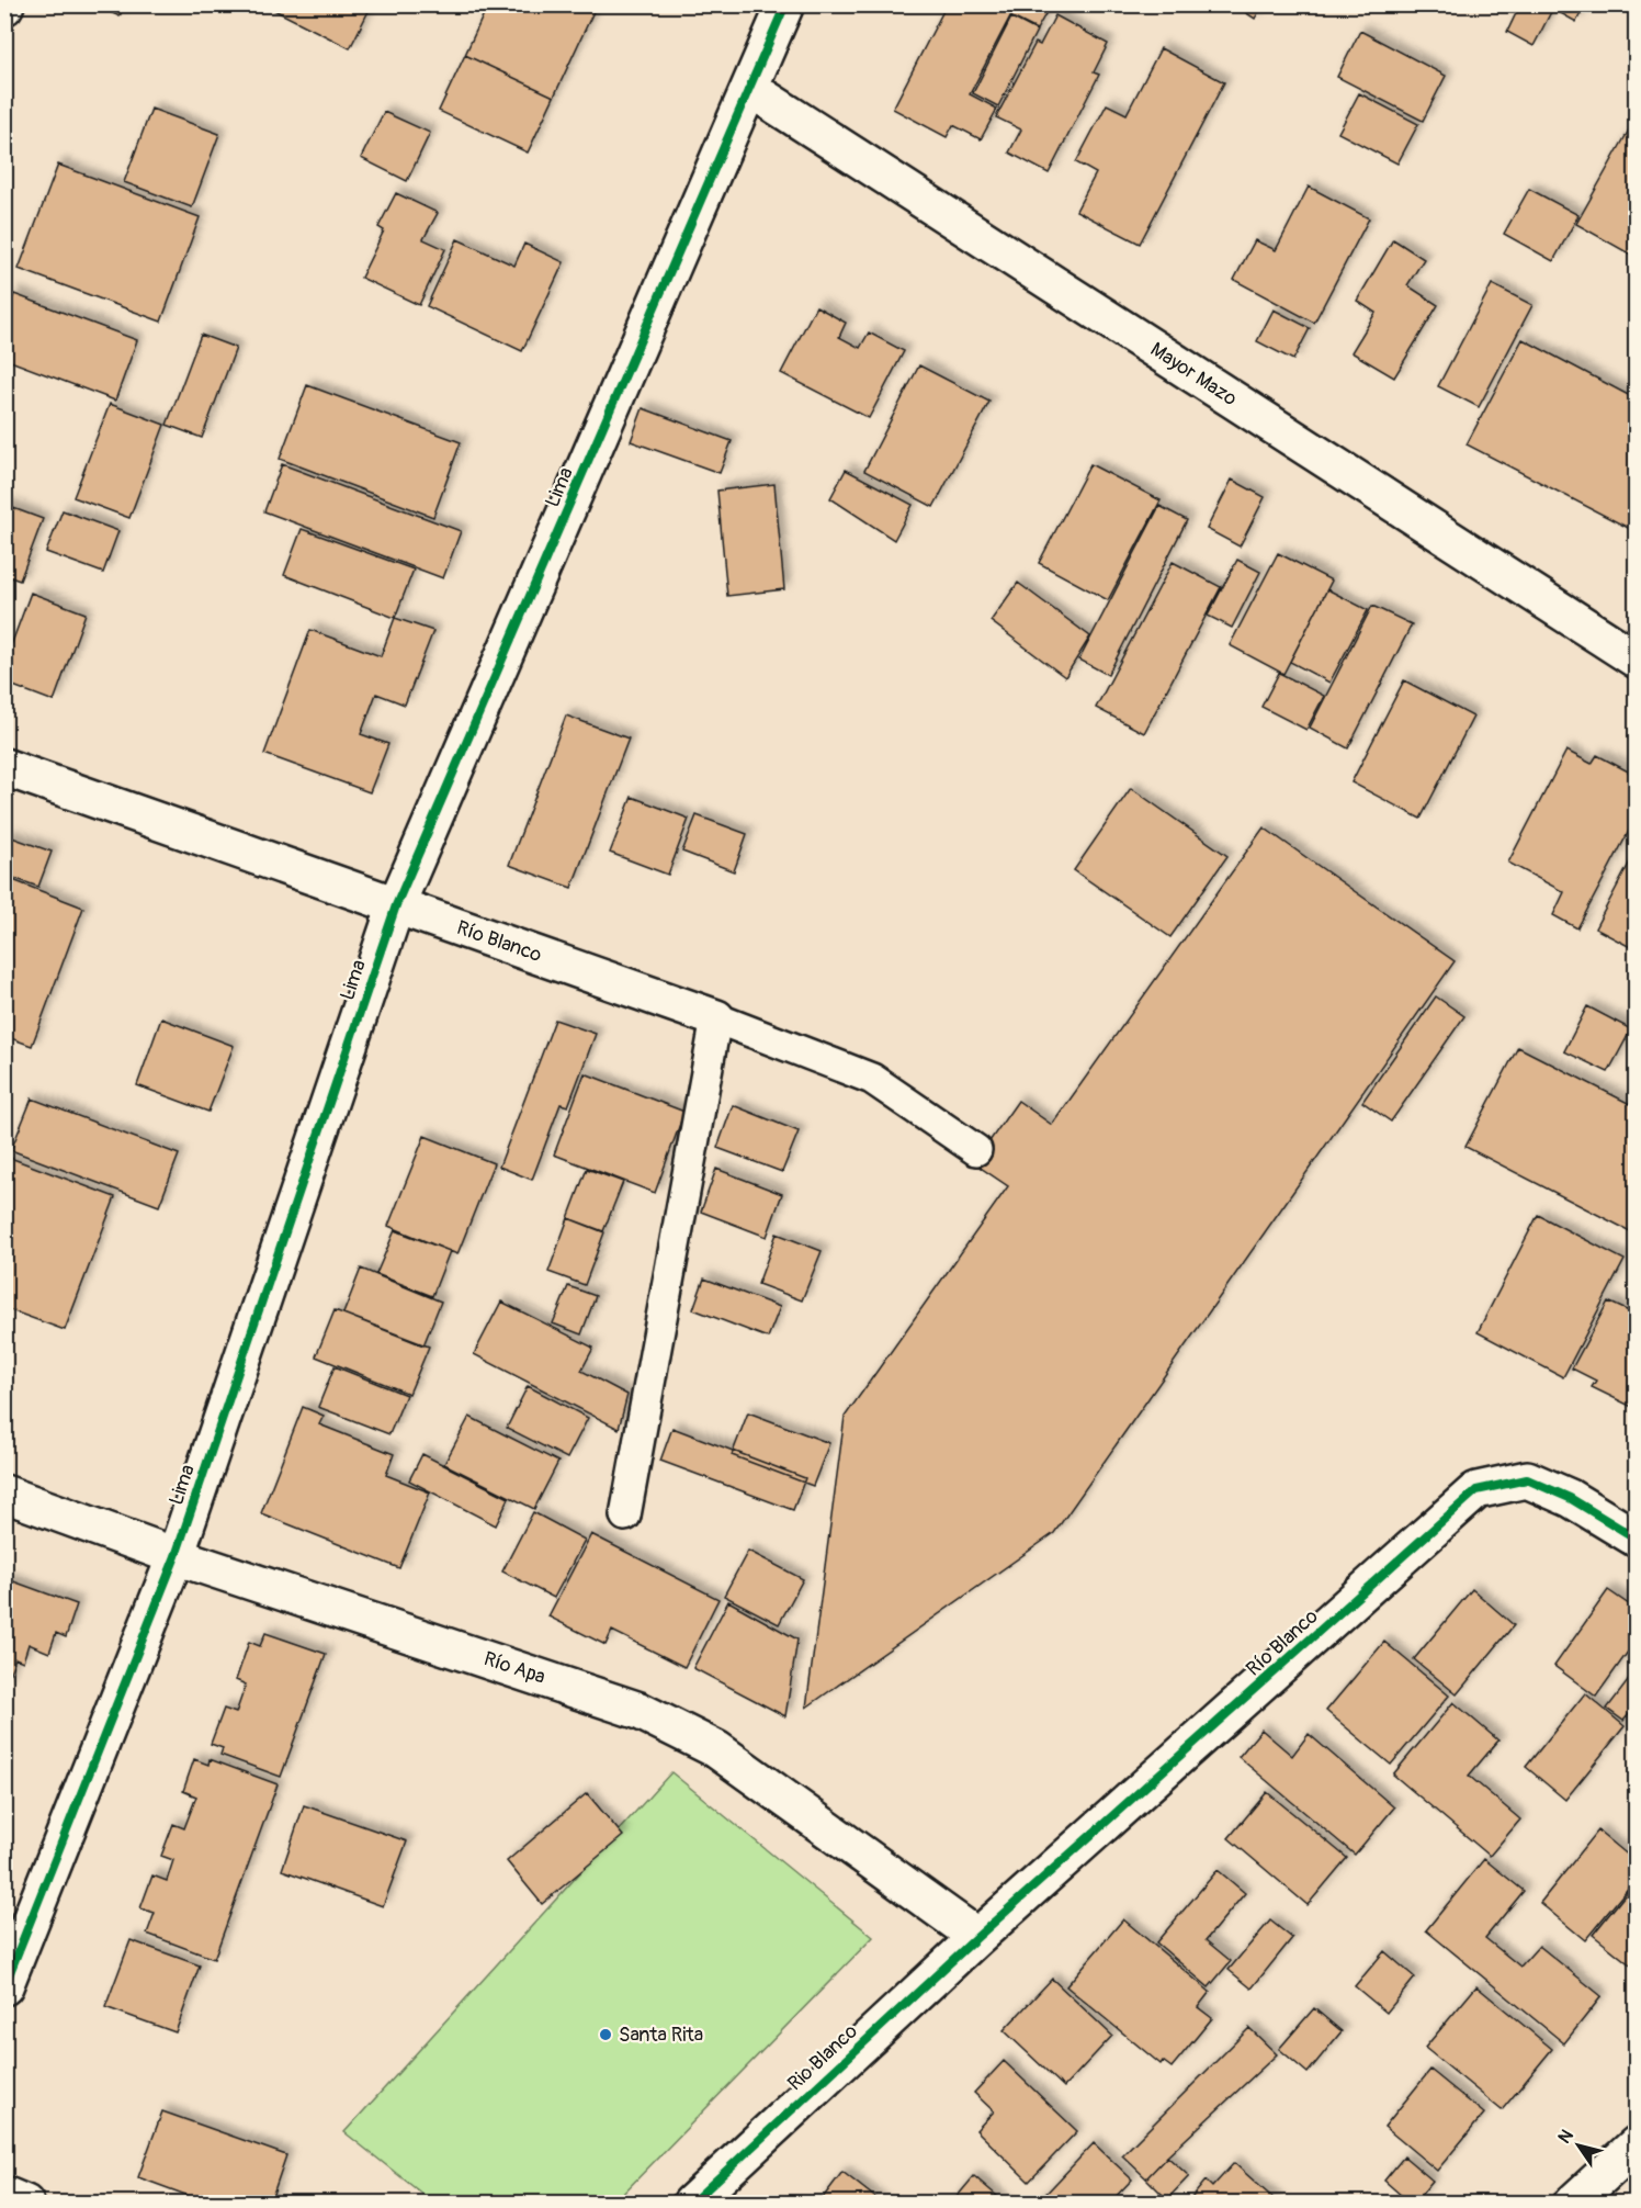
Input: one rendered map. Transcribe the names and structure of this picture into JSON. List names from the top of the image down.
{
  "streets": {
    "street": [
      "Mayor Mazo",
      "Lima",
      "Río Blanco",
      "Río Apa",
      "Rio Blanco"
    ]
  },
  "crossings": [
    ["Mayor Mazo", "Lima"],
    ["Lima", "Río Blanco"],
    ["Lima", "Río Apa"],
    ["Río Blanco", "Río Apa"],
    ["Río Blanco", "Rio Blanco"],
    ["Río Apa", "Rio Blanco"]
  ],
  "places": ["Santa Rita"],
  "north": "top left"
}
